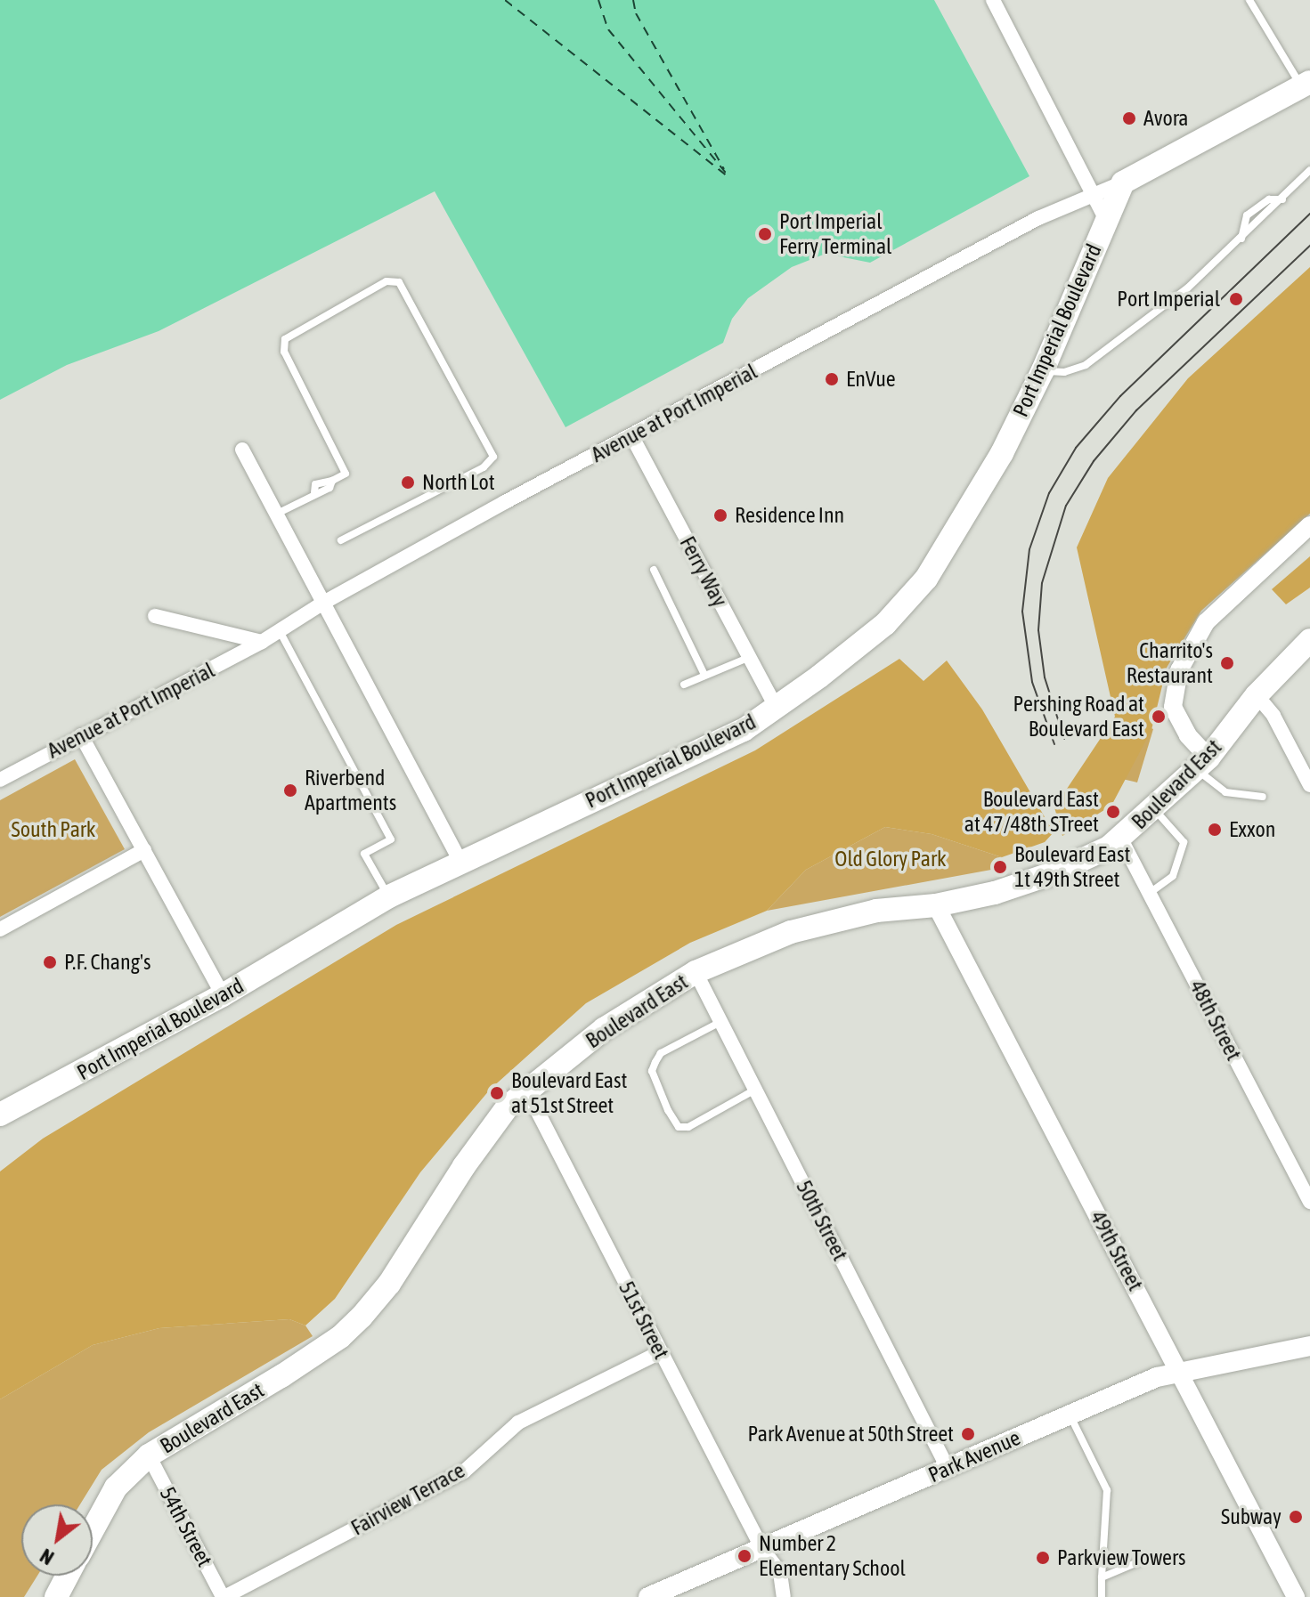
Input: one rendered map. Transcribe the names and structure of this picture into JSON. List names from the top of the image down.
{
  "streets": {
    "main road": ["Port Imperial Boulevard", "Boulevard East", "Park Avenue"],
    "street": [
      "Avenue at Port Imperial",
      "Ferry Way",
      "48th Street",
      "50th Street",
      "49th Street",
      "51st Street",
      "Fairview Terrace",
      "54th Street"
    ]
  },
  "crossings": [
    ["Port Imperial Boulevard", "Avenue at Port Imperial"],
    ["Port Imperial Boulevard", "Ferry Way"],
    ["Avenue at Port Imperial", "Ferry Way"],
    ["Boulevard East", "48th Street"],
    ["Boulevard East", "50th Street"],
    ["Boulevard East", "49th Street"],
    ["Boulevard East", "51st Street"],
    ["Boulevard East", "54th Street"],
    ["50th Street", "Park Avenue"],
    ["49th Street", "Park Avenue"],
    ["51st Street", "Park Avenue"],
    ["51st Street", "Fairview Terrace"],
    ["Fairview Terrace", "54th Street"]
  ],
  "parks": ["South Park", "Old Glory Park"],
  "places": [
    "Avora",
    "Port Imperial Ferry Terminal",
    "Port Imperial",
    "EnVue",
    "North Lot",
    "Residence Inn",
    "Charrito's Restaurant",
    "Pershing Road at Boulevard East",
    "Riverbend Apartments",
    "Boulevard East at 47/48th STreet",
    "Exxon",
    "Boulevard East 1t 49th Street",
    "P.F. Chang's",
    "Boulevard East at 51st Street",
    "Park Avenue at 50th Street",
    "Subway",
    "Number 2 Elementary School",
    "Parkview Towers"
  ],
  "north": "bottom left"
}
